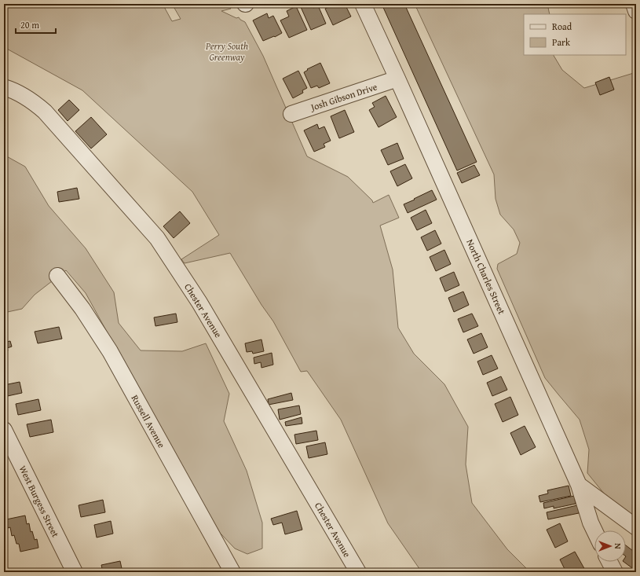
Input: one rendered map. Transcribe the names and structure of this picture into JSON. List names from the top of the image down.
{
  "streets": {
    "street": [
      "Josh Gibson Drive",
      "North Charles Street",
      "Chester Avenue",
      "Russell Avenue",
      "West Burgess Street"
    ]
  },
  "crossings": [
    ["Josh Gibson Drive", "North Charles Street"]
  ],
  "parks": ["Perry South Greenway"],
  "legend": ["Road", "Park"],
  "scale_bar": "20 m",
  "north": "right"
}
